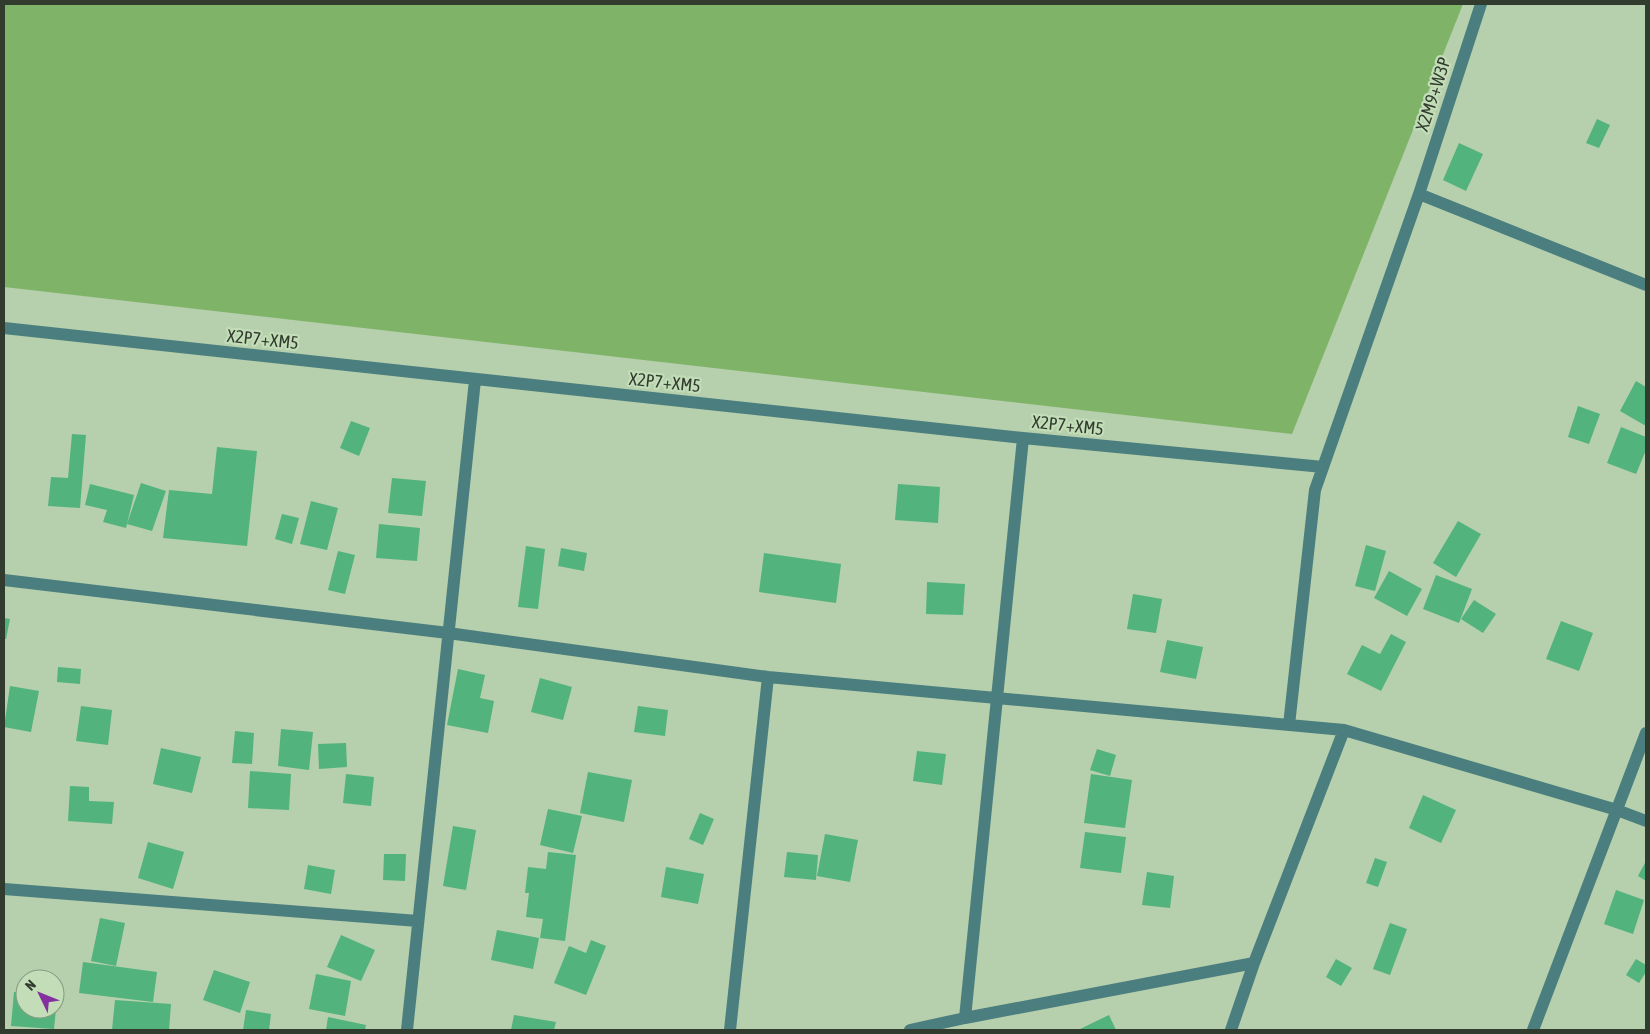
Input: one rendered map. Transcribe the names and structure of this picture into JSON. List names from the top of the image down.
{
  "streets": {
    "street": ["X2M9+W3P", "X2P7+XM5"]
  },
  "crossings": [
    ["X2M9+W3P", "X2P7+XM5"]
  ],
  "north": "top left"
}
